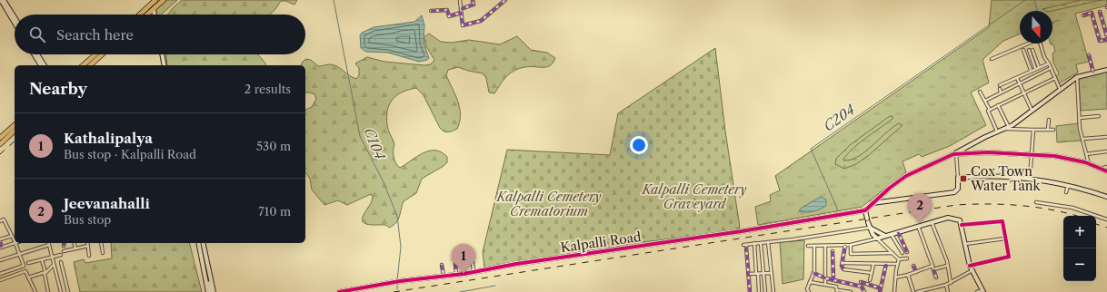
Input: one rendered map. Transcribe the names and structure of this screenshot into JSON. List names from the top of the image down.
{
  "streets": {
    "street": ["Kalpalli Road"]
  },
  "water": ["C204", "C104"],
  "parks": ["Kalpalli Cemetery Graveyard", "Kalpalli Cemetery Crematorium"],
  "places": {
    "transit": ["Cox Town Water Tank"]
  },
  "north": "bottom",
  "page": {
    "search": "Search here",
    "heading": ["Nearby", "2 results"],
    "list": [
      {
        "mark": "1",
        "name": "Kathalipalya",
        "note": "Bus stop · Kalpalli Road",
        "value": "530 m"
      },
      {
        "mark": "2",
        "name": "Jeevanahalli",
        "note": "Bus stop",
        "value": "710 m"
      }
    ],
    "pins": ["2", "1"],
    "map_buttons": ["+", "−"]
  }
}
